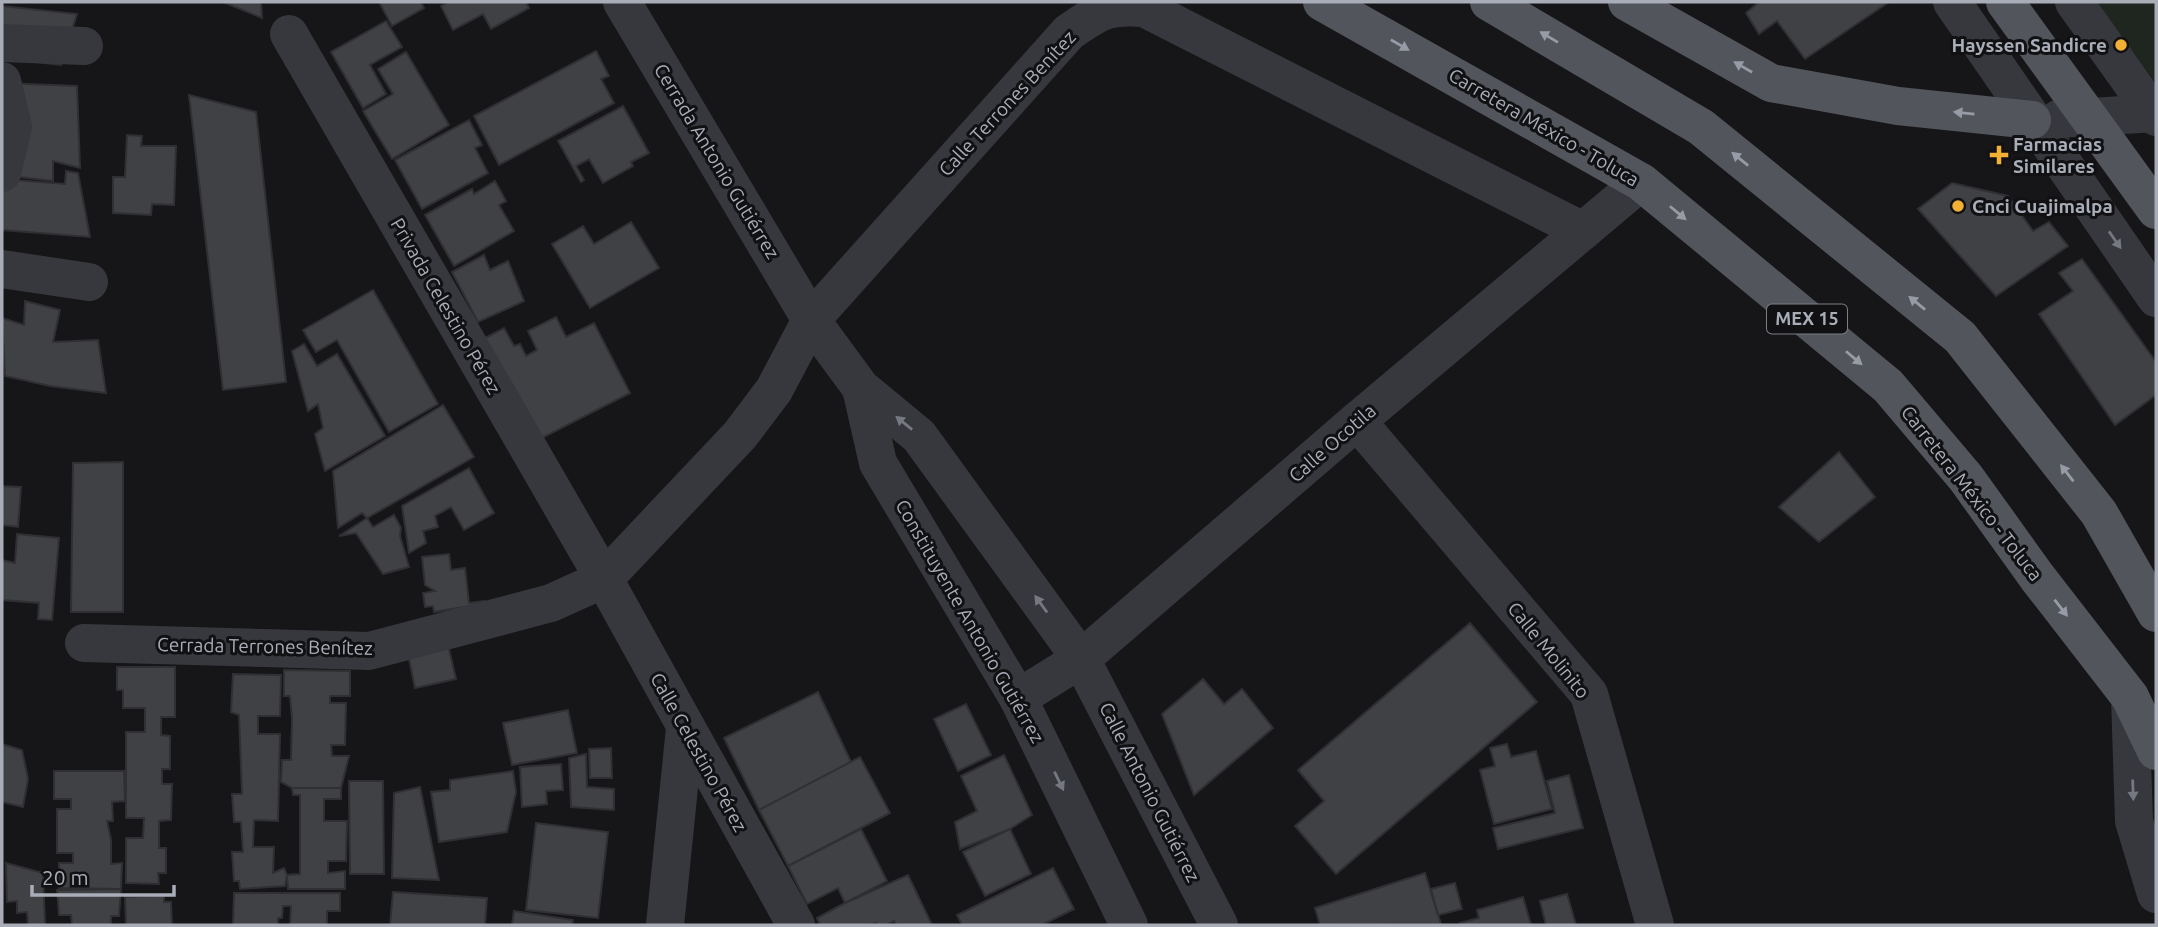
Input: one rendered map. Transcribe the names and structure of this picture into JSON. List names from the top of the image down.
{
  "streets": {
    "main road": ["Carretera México - Toluca", "MEX 15"],
    "street": [
      "Calle Terrones Benítez",
      "Cerrada Antonio Gutiérrez",
      "Privada Celestino Pérez",
      "Calle Ocotila",
      "Constituyente Antonio Gutiérrez",
      "Cerrada Terrones Benítez",
      "Calle Molinito",
      "Calle Celestino Pérez",
      "Calle Antonio Gutiérrez"
    ]
  },
  "crossings": [
    ["Calle Terrones Benítez", "Cerrada Antonio Gutiérrez"],
    ["Calle Terrones Benítez", "Privada Celestino Pérez"],
    ["Calle Terrones Benítez", "Calle Ocotila"],
    ["Calle Terrones Benítez", "Constituyente Antonio Gutiérrez"],
    ["Calle Terrones Benítez", "Cerrada Terrones Benítez"],
    ["Calle Terrones Benítez", "Calle Celestino Pérez"],
    ["Carretera México - Toluca", "Calle Ocotila"],
    ["Cerrada Antonio Gutiérrez", "Constituyente Antonio Gutiérrez"],
    ["Privada Celestino Pérez", "Cerrada Terrones Benítez"],
    ["Privada Celestino Pérez", "Calle Celestino Pérez"],
    ["Calle Ocotila", "Constituyente Antonio Gutiérrez"],
    ["Calle Ocotila", "Calle Molinito"],
    ["Calle Ocotila", "Calle Antonio Gutiérrez"],
    ["Constituyente Antonio Gutiérrez", "Calle Antonio Gutiérrez"],
    ["Cerrada Terrones Benítez", "Calle Celestino Pérez"]
  ],
  "places": {
    "other": ["Hayssen Sandicre", "Cnci Cuajimalpa"],
    "health": ["Farmacias Similares"]
  },
  "scale_bar": "20 m"
}
